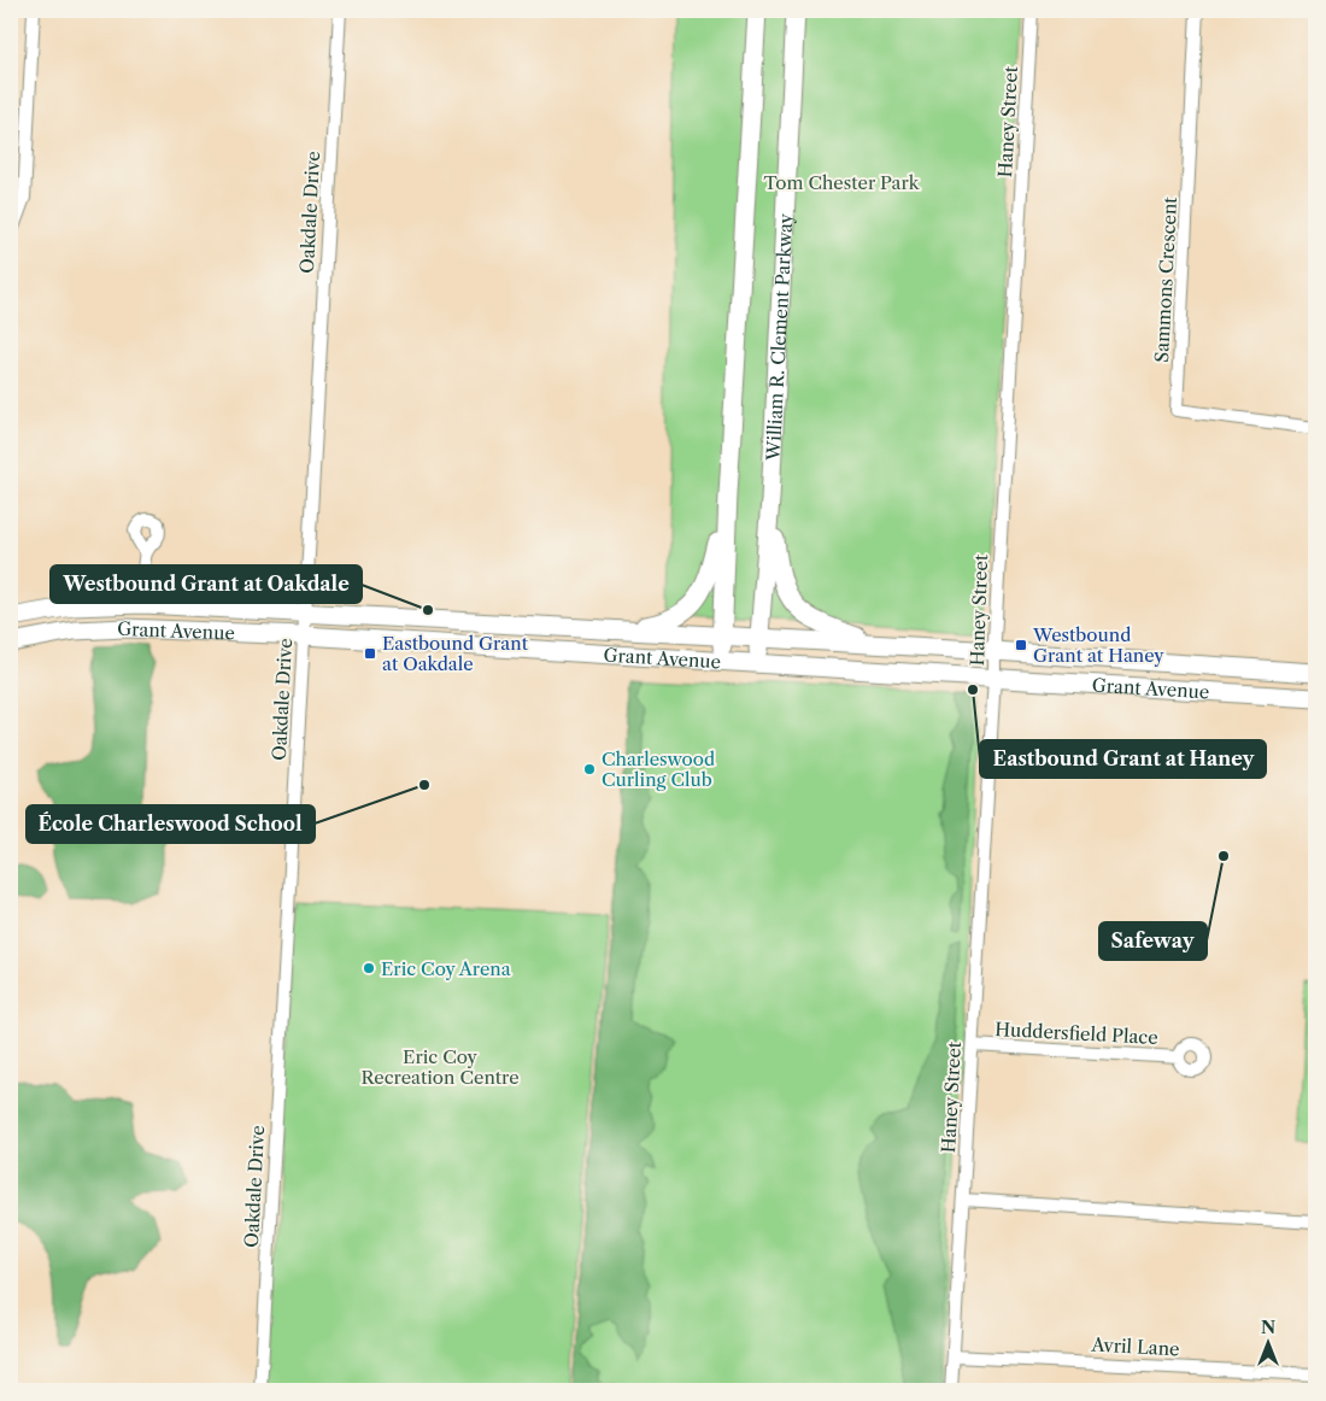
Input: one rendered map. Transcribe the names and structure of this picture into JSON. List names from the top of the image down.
{
  "streets": {
    "main road": ["William R. Clement Parkway", "Grant Avenue"],
    "street": [
      "Haney Street",
      "Oakdale Drive",
      "Sammons Crescent",
      "Huddersfield Place",
      "Avril Lane"
    ]
  },
  "crossings": [
    ["Haney Street", "Grant Avenue"],
    ["Haney Street", "Huddersfield Place"],
    ["Haney Street", "Avril Lane"],
    ["Oakdale Drive", "Grant Avenue"],
    ["William R. Clement Parkway", "Grant Avenue"]
  ],
  "parks": ["Tom Chester Park", "Eric Coy Recreation Centre"],
  "places": {
    "other": [
      "Westbound Grant at Oakdale",
      "Eastbound Grant at Haney",
      "Charleswood Curling Club",
      "École Charleswood School",
      "Safeway",
      "Eric Coy Arena"
    ],
    "transit": ["Westbound Grant at Haney", "Eastbound Grant at Oakdale"]
  },
  "north": "top"
}
